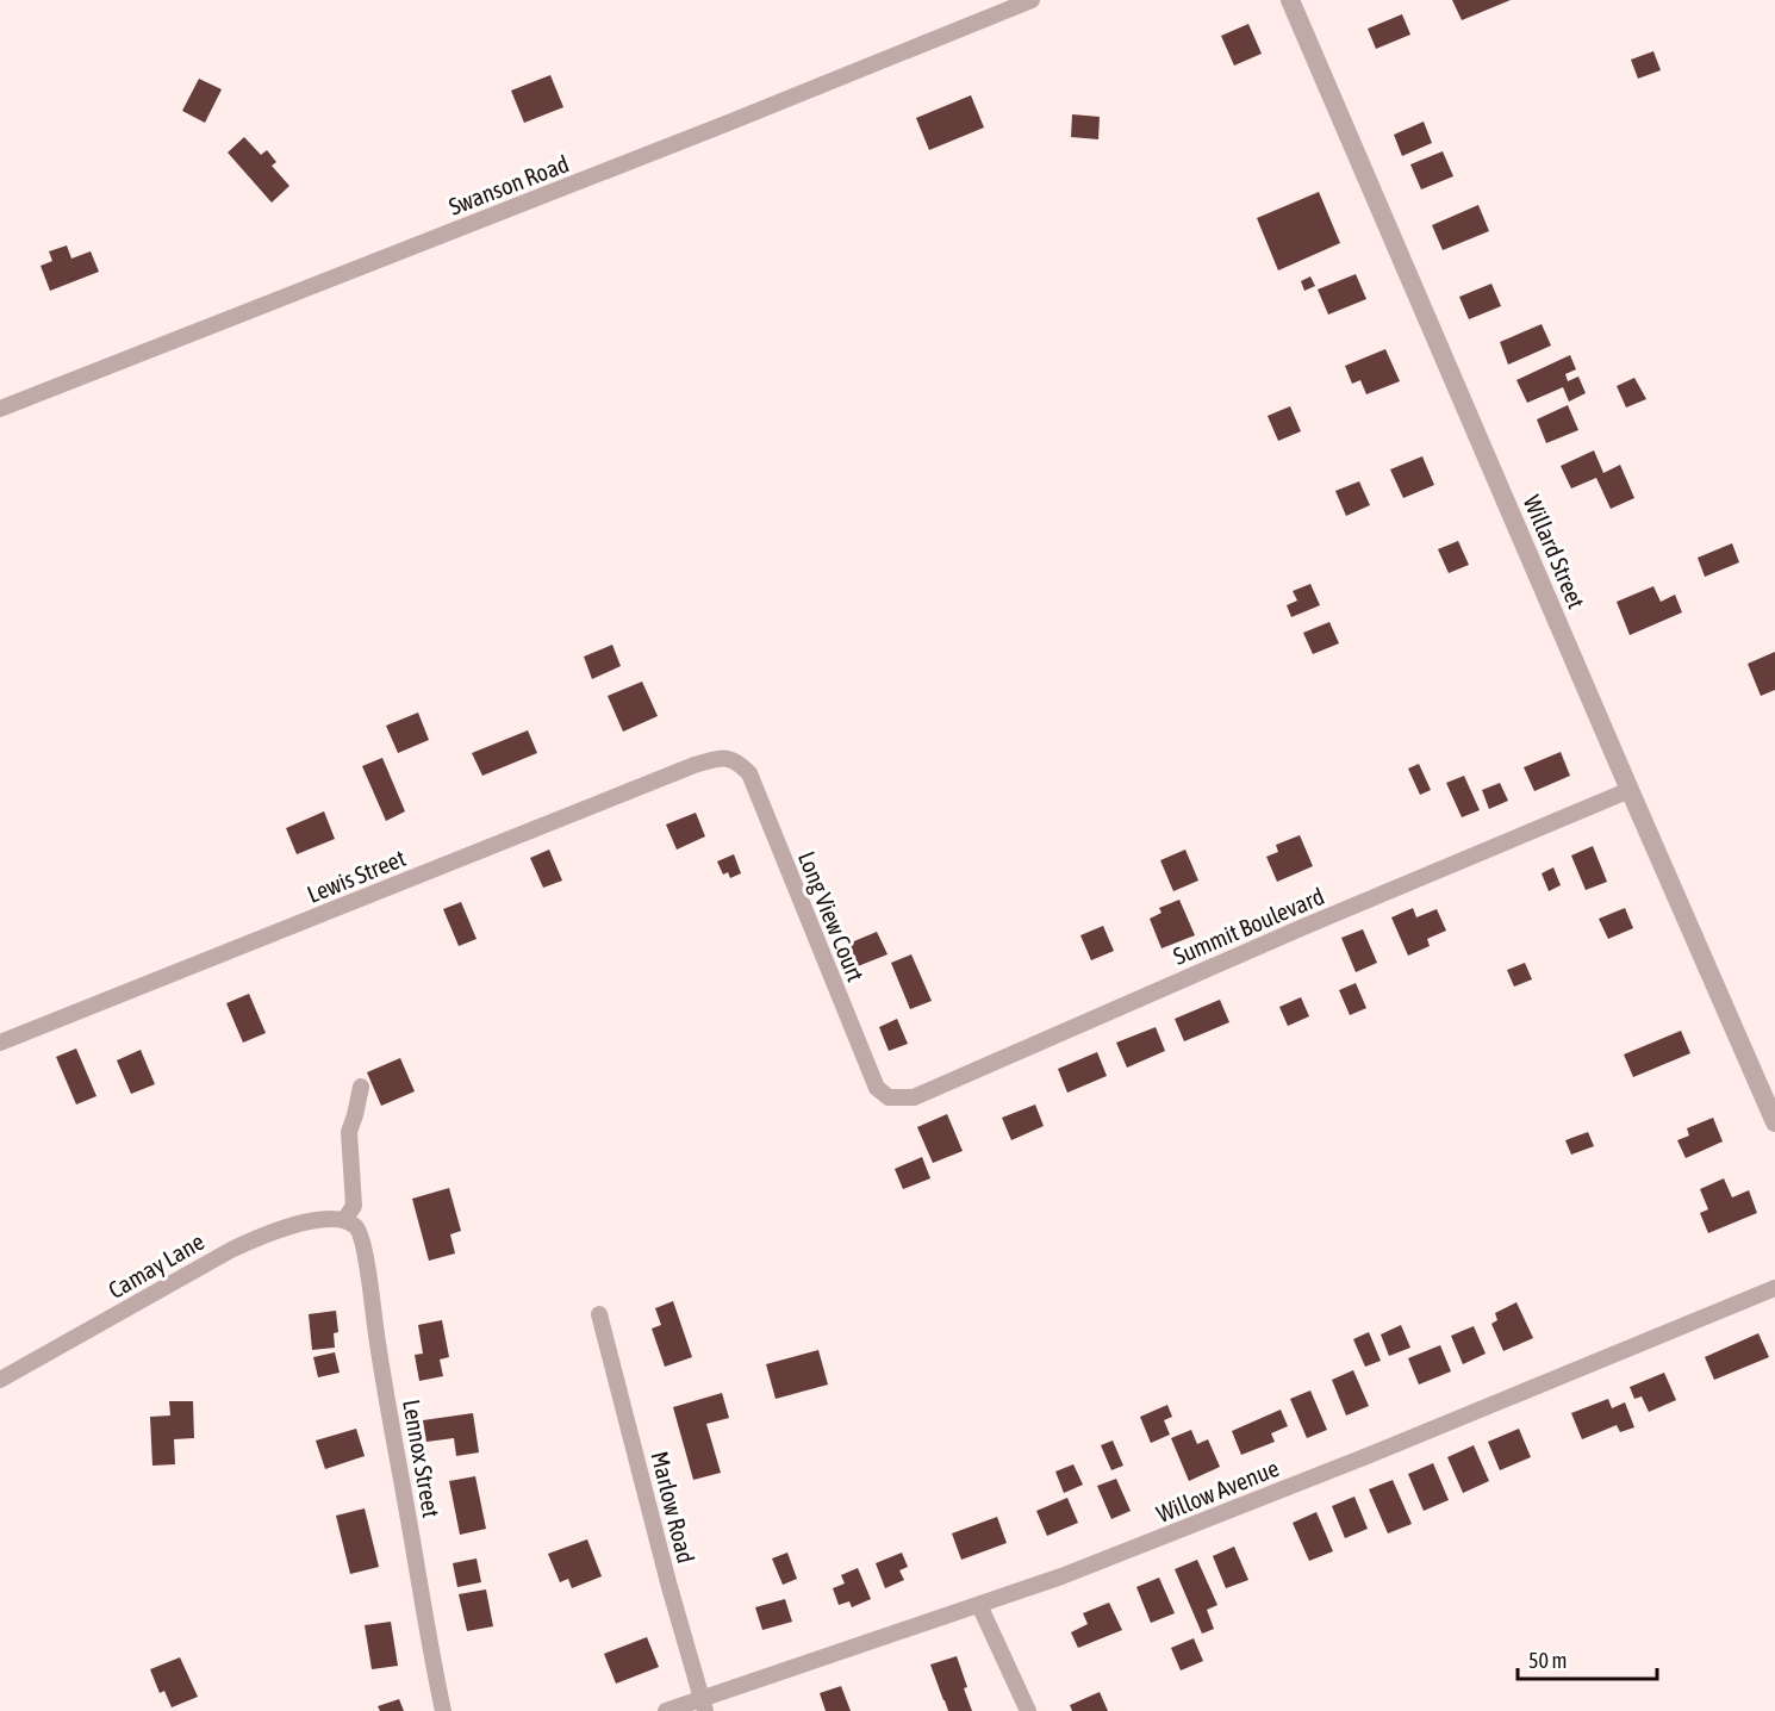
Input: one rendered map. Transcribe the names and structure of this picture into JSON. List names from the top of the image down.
{
  "streets": {
    "street": [
      "Swanson Road",
      "Willard Street",
      "Lewis Street",
      "Long View Court",
      "Summit Boulevard",
      "Camay Lane",
      "Lennox Street",
      "Willow Avenue",
      "Marlow Road"
    ]
  },
  "crossings": [
    ["Willard Street", "Summit Boulevard"],
    ["Lewis Street", "Long View Court"],
    ["Long View Court", "Summit Boulevard"],
    ["Camay Lane", "Lennox Street"],
    ["Willow Avenue", "Marlow Road"]
  ],
  "scale_bar": "50 m"
}
